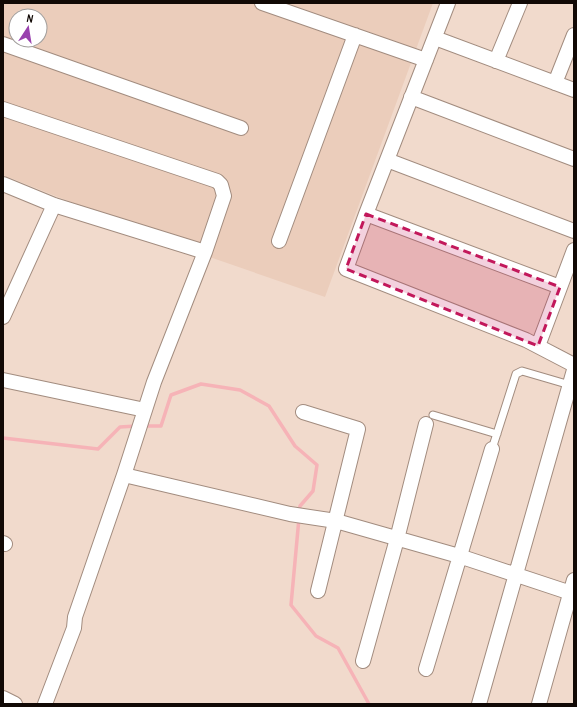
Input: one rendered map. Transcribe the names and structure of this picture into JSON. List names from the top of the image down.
{
  "north": "top"
}
